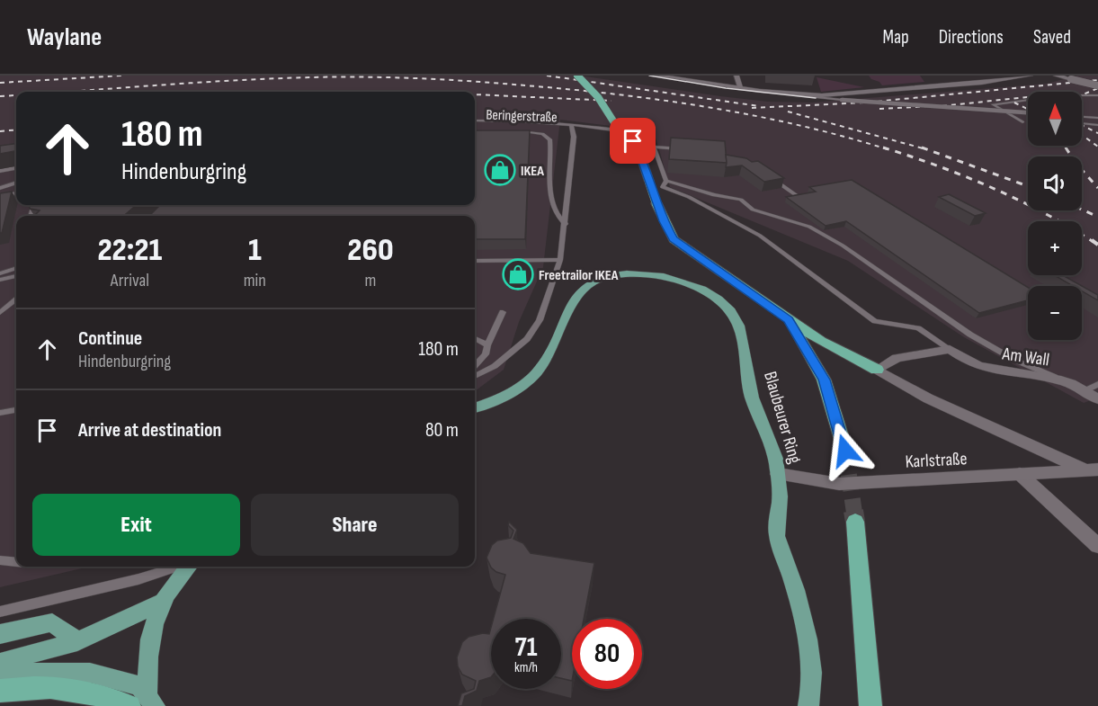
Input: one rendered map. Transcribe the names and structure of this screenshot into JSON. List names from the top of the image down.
{
  "streets": {
    "main road": ["Blaubeurer Ring"],
    "street": ["Am Wall", "Karlstraße"],
    "lane": ["Beringerstraße"]
  },
  "crossings": [
    ["Blaubeurer Ring", "Karlstraße"]
  ],
  "places": {
    "shop": ["IKEA", "Freetrailor IKEA"]
  },
  "north": "top",
  "page": {
    "header": "Waylane",
    "nav": ["Map", "Directions", "Saved"],
    "map_buttons": ["+", "−"],
    "turn": ["180 m", "Hindenburgring"],
    "eta": [
      "22:21",
      "Arrival",
      "1",
      "min",
      "260",
      "m"
    ],
    "list": [
      {
        "name": "Continue",
        "note": "Hindenburgring",
        "value": "180 m"
      },
      {
        "name": "Arrive at destination",
        "value": "80 m"
      }
    ],
    "buttons": ["Exit", "Share"],
    "speed": "71 km/h",
    "limit": "80"
  }
}
